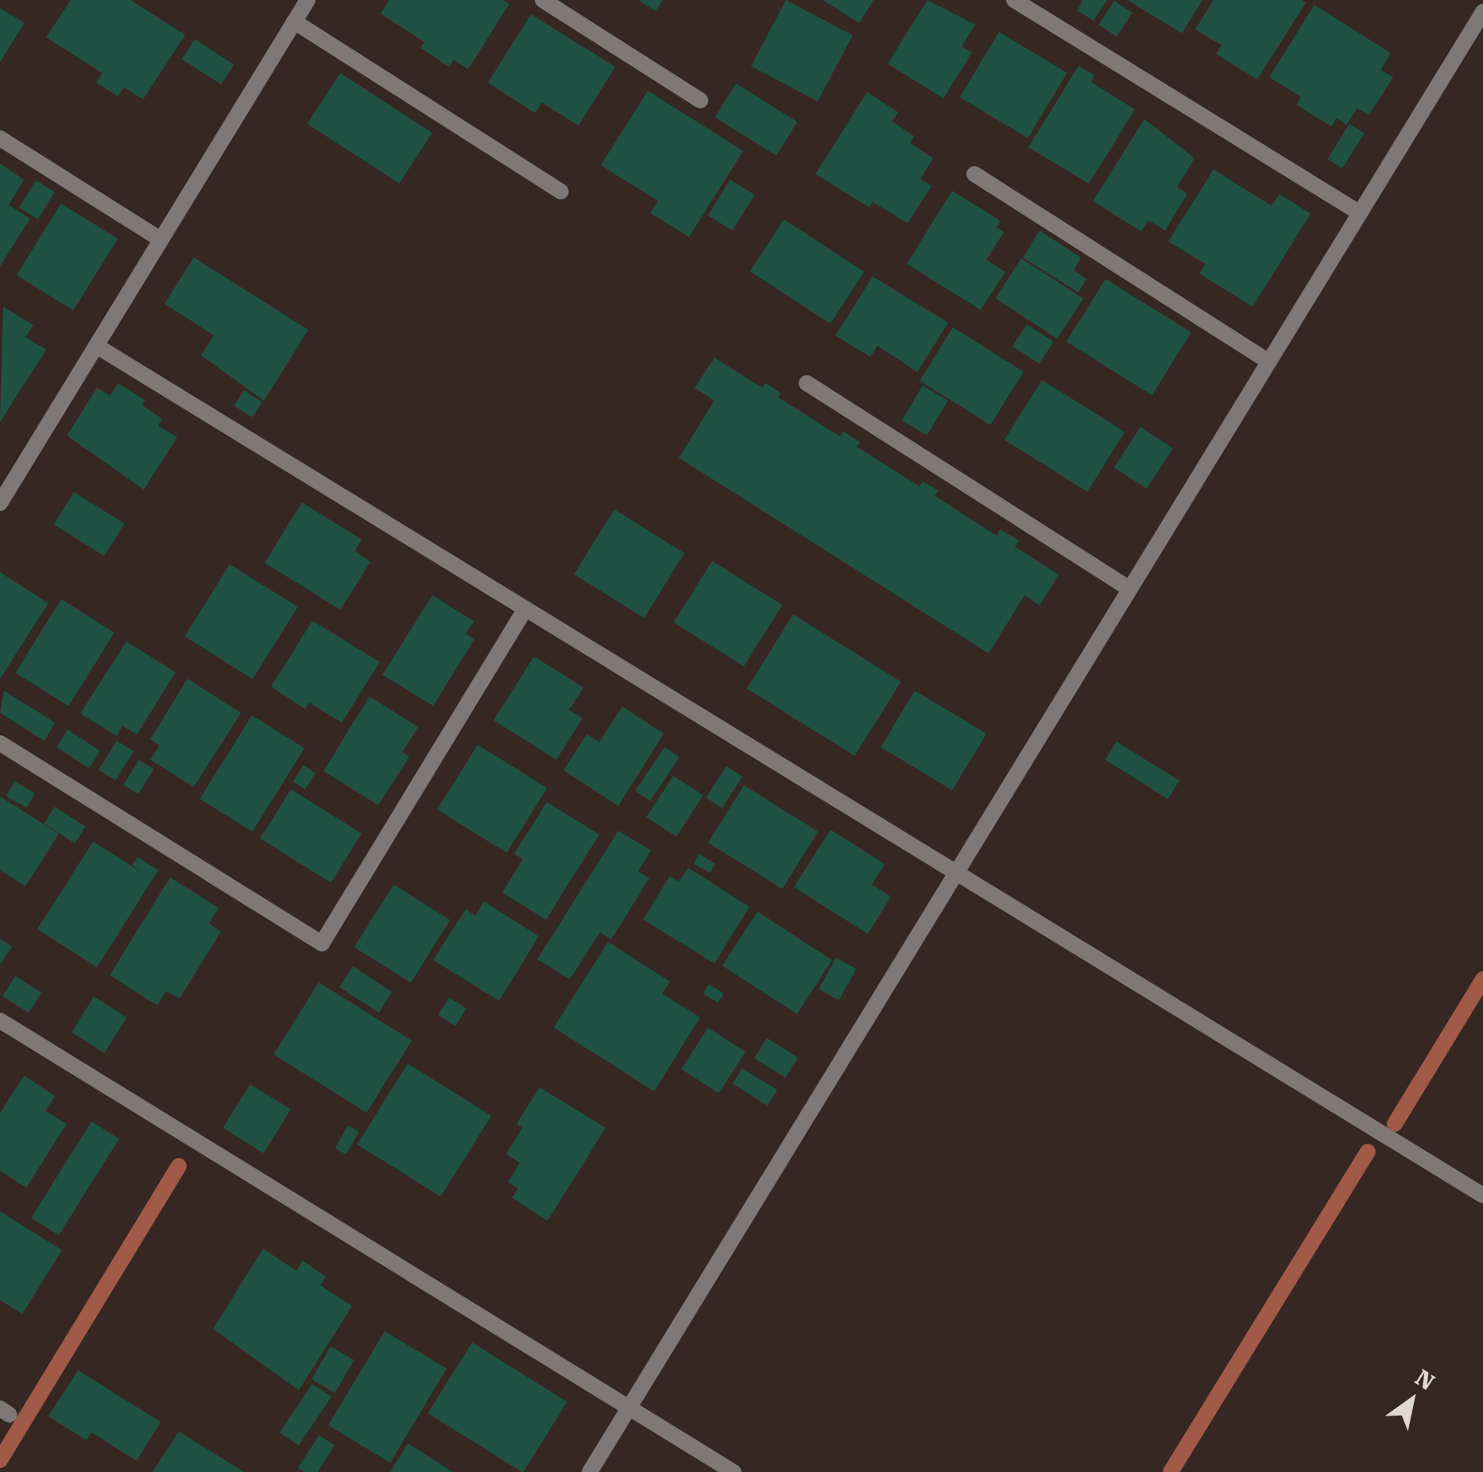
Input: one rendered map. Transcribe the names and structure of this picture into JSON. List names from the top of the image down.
{
  "north": "top right"
}
